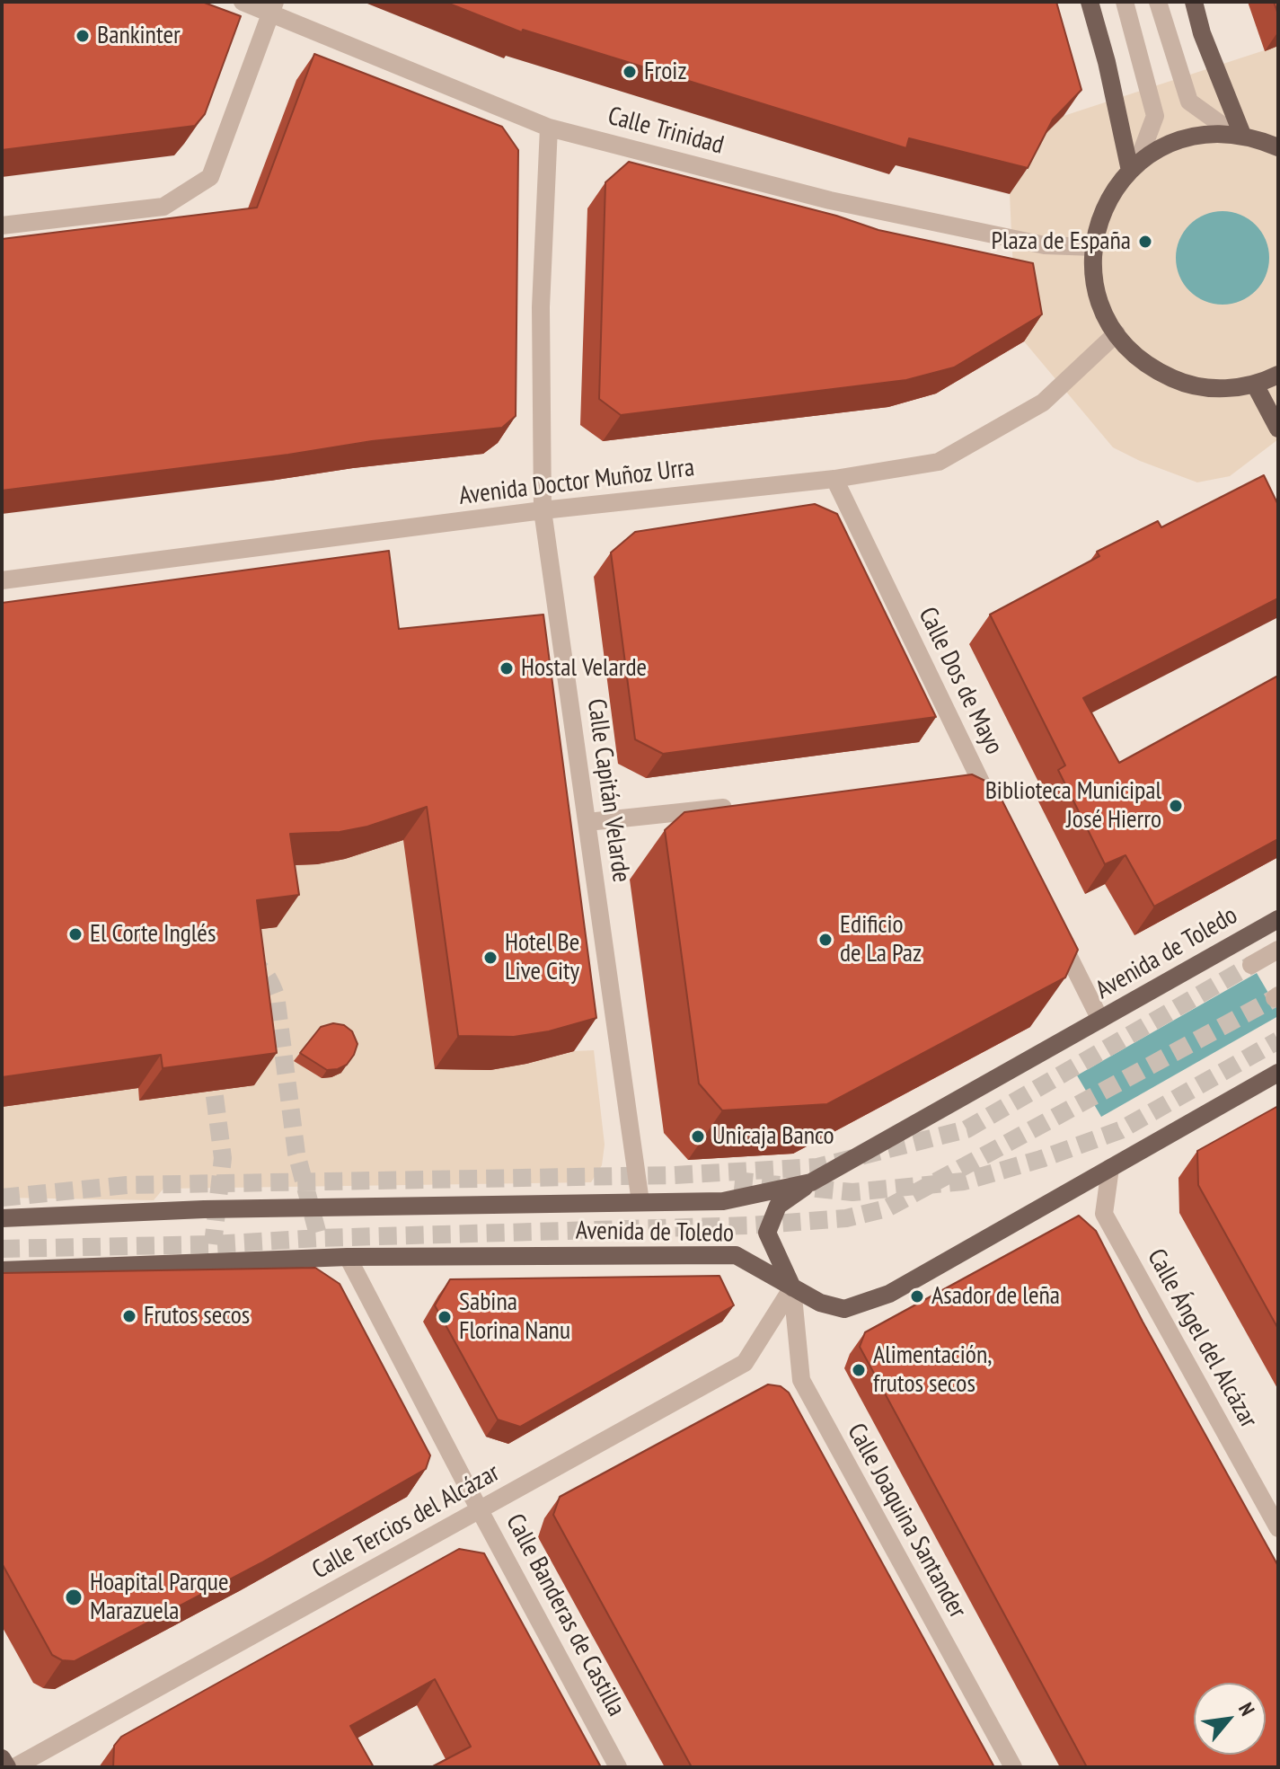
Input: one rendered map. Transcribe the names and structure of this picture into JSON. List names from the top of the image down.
{
  "streets": {
    "main road": ["Avenida de Toledo"],
    "street": [
      "Calle Trinidad",
      "Avenida Doctor Muñoz Urra",
      "Calle Dos de Mayo",
      "Calle Capitán Velarde",
      "Calle Ángel del Alcázar",
      "Calle Joaquina Santander",
      "Calle Tercios del Alcázar",
      "Calle Banderas de Castilla"
    ]
  },
  "crossings": [
    ["Calle Trinidad", "Calle Capitán Velarde"],
    ["Avenida Doctor Muñoz Urra", "Calle Dos de Mayo"],
    ["Avenida Doctor Muñoz Urra", "Calle Capitán Velarde"],
    ["Calle Capitán Velarde", "Avenida de Toledo"],
    ["Avenida de Toledo", "Calle Ángel del Alcázar"],
    ["Avenida de Toledo", "Calle Joaquina Santander"],
    ["Avenida de Toledo", "Calle Tercios del Alcázar"],
    ["Avenida de Toledo", "Calle Banderas de Castilla"],
    ["Calle Joaquina Santander", "Calle Tercios del Alcázar"],
    ["Calle Tercios del Alcázar", "Calle Banderas de Castilla"]
  ],
  "places": [
    "Bankinter",
    "Froiz",
    "Plaza de España",
    "Hostal Velarde",
    "Biblioteca Municipal José Hierro",
    "El Corte Inglés",
    "Edificio de La Paz",
    "Hotel Be Live City",
    "Unicaja Banco",
    "Asador de leña",
    "Frutos secos",
    "Sabina Florina Nanu",
    "Alimentación, frutos secos",
    "Hoapital Parque Marazuela"
  ],
  "north": "top right"
}
